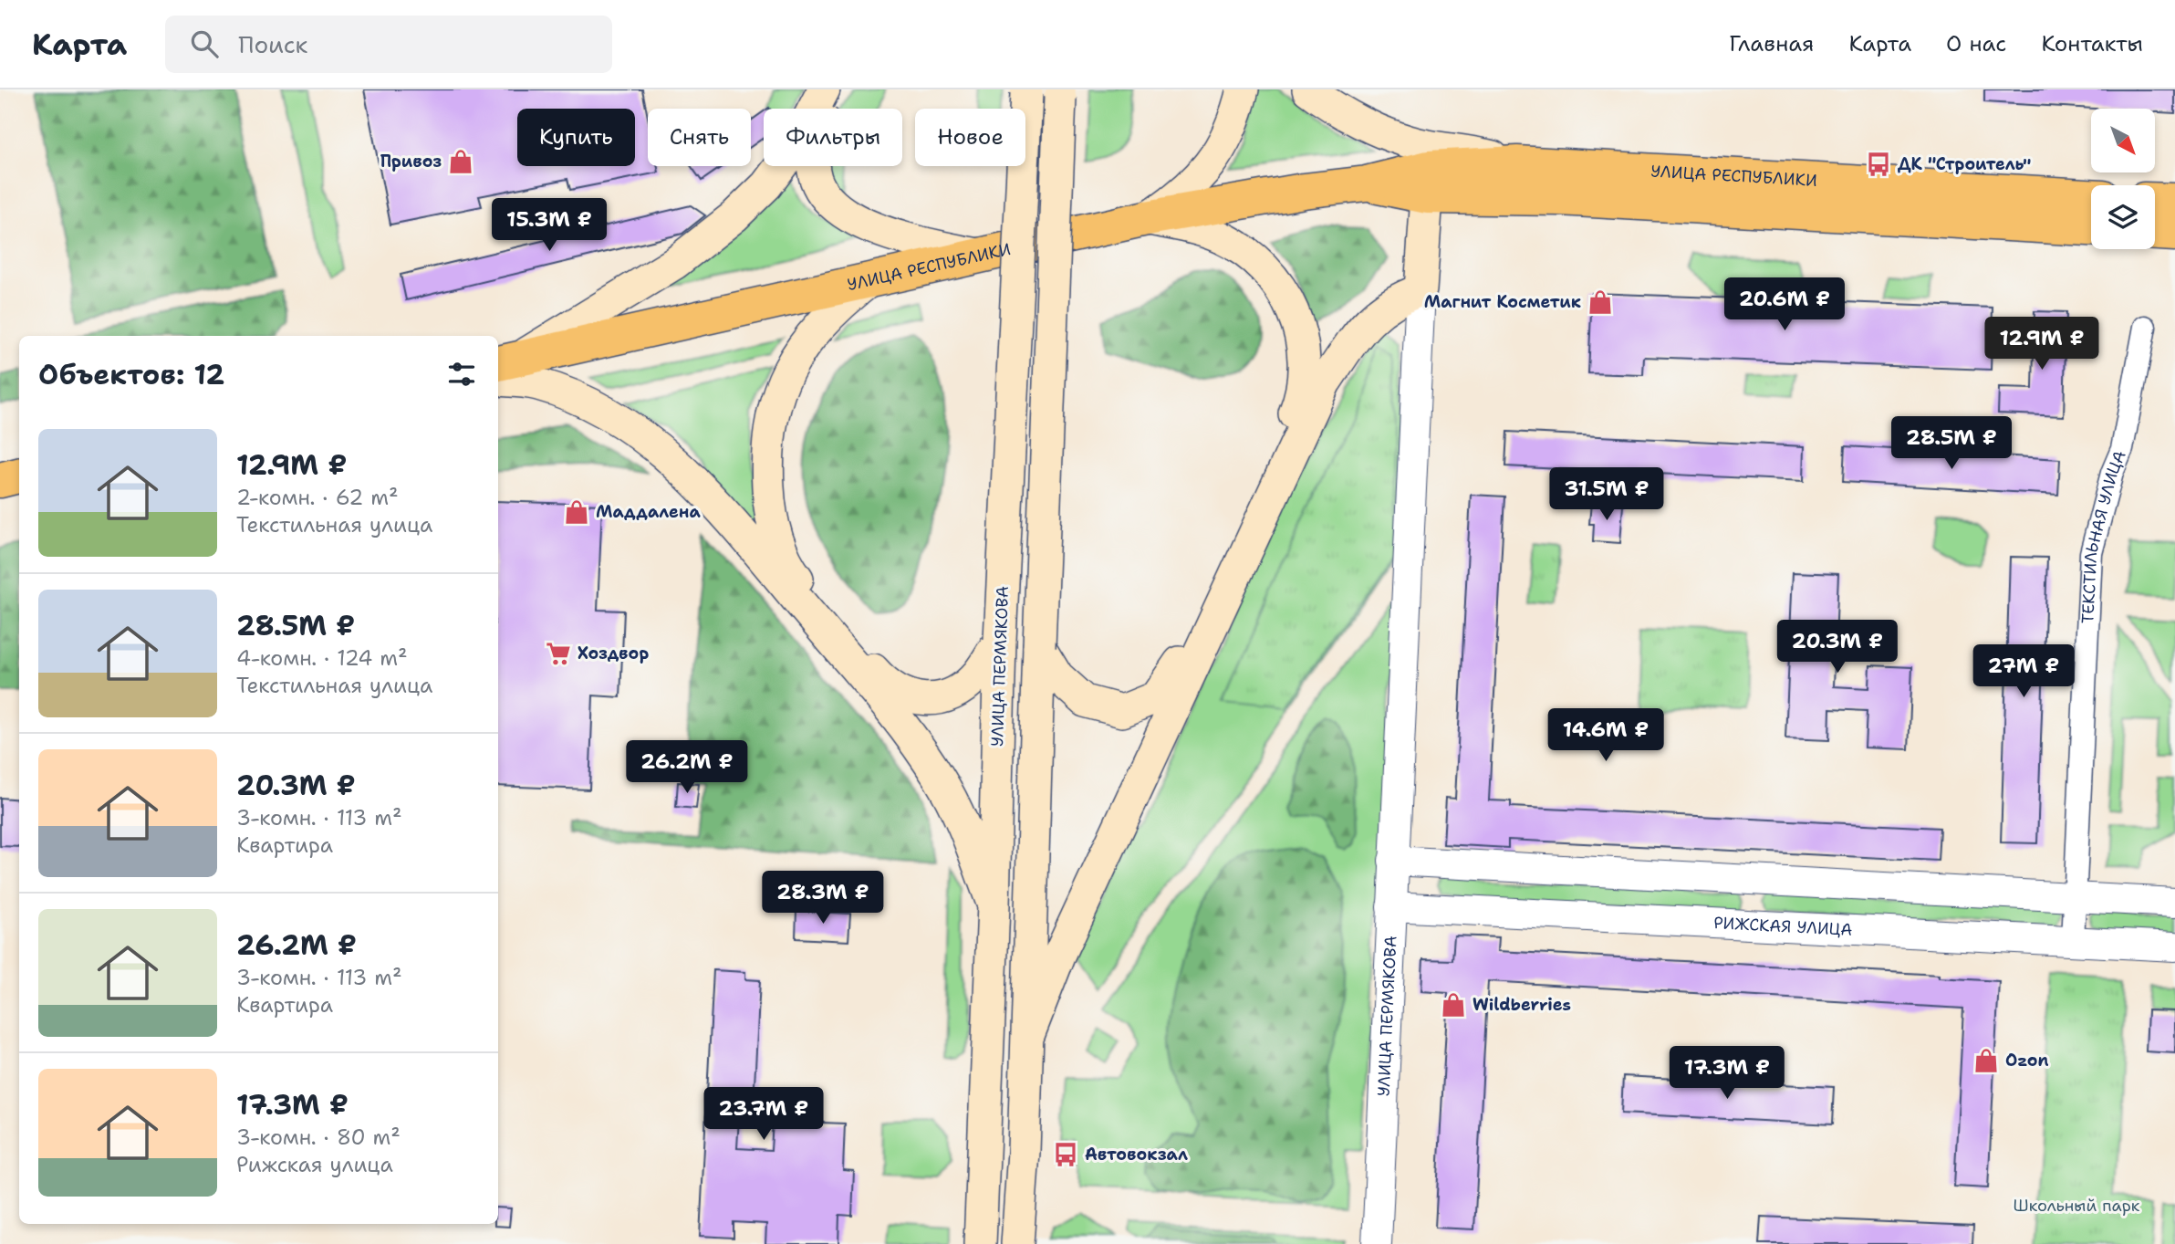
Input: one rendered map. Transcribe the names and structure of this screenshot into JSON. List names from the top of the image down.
{
  "streets": {
    "main road": ["УЛИЦА РЕСПУБЛИКИ", "УЛИЦА ПЕРМЯКОВА"],
    "street": ["ТЕКСТИЛЬНАЯ УЛИЦА", "РИЖСКАЯ УЛИЦА"]
  },
  "crossings": [
    ["ТЕКСТИЛЬНАЯ УЛИЦА", "РИЖСКАЯ УЛИЦА"],
    ["УЛИЦА ПЕРМЯКОВА", "РИЖСКАЯ УЛИЦА"]
  ],
  "parks": ["Школьный парк"],
  "places": {
    "shop": [
      "Привоз",
      "Магнит Косметик",
      "Маддалена",
      "Wildberries",
      "Ozon"
    ],
    "bus stop": ["ДК \"Строитель\"", "Автовокзал"],
    "supermarket": ["Хоздвор"]
  },
  "north": "bottom right",
  "page": {
    "header": "Карта",
    "search": "Поиск",
    "nav": [
      "Главная",
      "Карта",
      "О нас",
      "Контакты"
    ],
    "chip": [
      "Купить",
      "Снять",
      "Фильтры",
      "Новое"
    ],
    "price": [
      "15.3M ₽",
      "20.6M ₽",
      "12.9M ₽",
      "28.5M ₽",
      "31.5M ₽",
      "20.3M ₽",
      "27M ₽",
      "14.6M ₽",
      "26.2M ₽",
      "28.3M ₽",
      "17.3M ₽",
      "23.7M ₽"
    ],
    "heading": "Объектов: 12",
    "list": [
      {
        "name": "12.9M ₽",
        "note": "2-комн. · 62 m² · Текстильная улица"
      },
      {
        "name": "28.5M ₽",
        "note": "4-комн. · 124 m² · Текстильная улица"
      },
      {
        "name": "20.3M ₽",
        "note": "3-комн. · 113 m² · Квартира"
      },
      {
        "name": "26.2M ₽",
        "note": "3-комн. · 113 m² · Квартира"
      },
      {
        "name": "17.3M ₽",
        "note": "3-комн. · 80 m² · Рижская улица"
      }
    ]
  }
}
